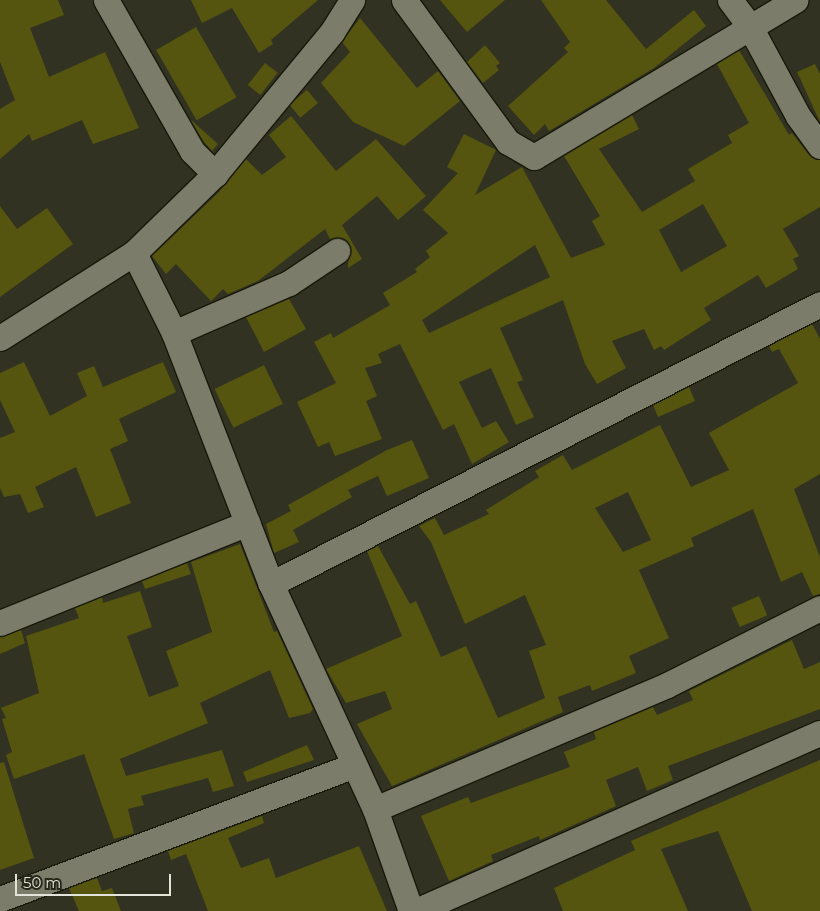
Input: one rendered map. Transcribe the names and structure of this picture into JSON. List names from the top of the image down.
{
  "scale_bar": "50 m"
}
